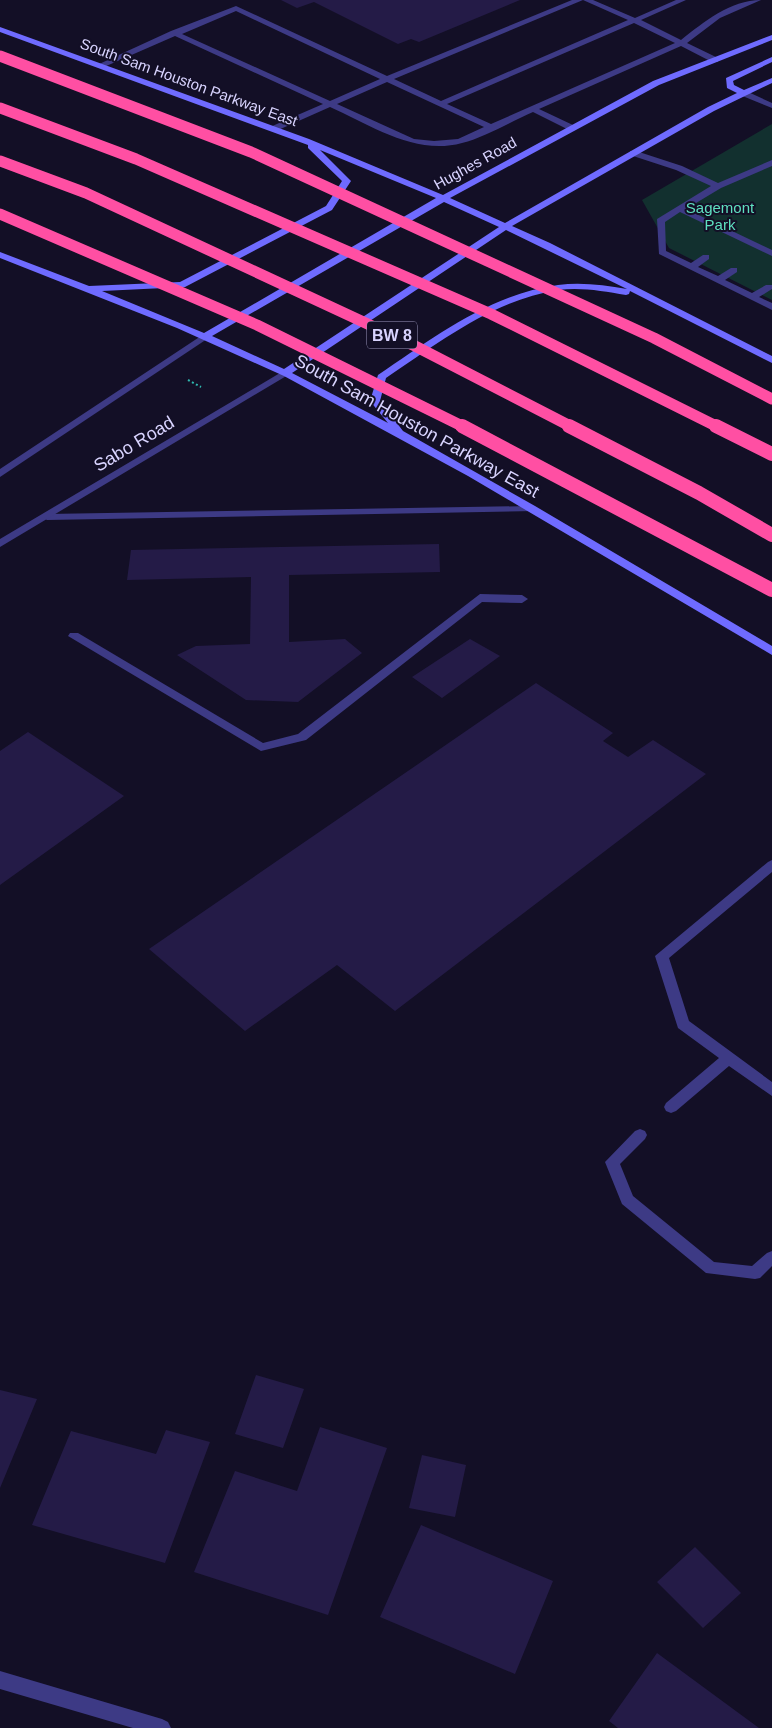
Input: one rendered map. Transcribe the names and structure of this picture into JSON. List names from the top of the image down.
{
  "streets": {
    "highway": ["BW 8"],
    "main road": ["South Sam Houston Parkway East", "Hughes Road"],
    "street": ["Sabo Road"]
  },
  "crossings": [
    ["South Sam Houston Parkway East", "Hughes Road"],
    ["South Sam Houston Parkway East", "Sabo Road"]
  ],
  "parks": ["Sagemont Park"]
}
